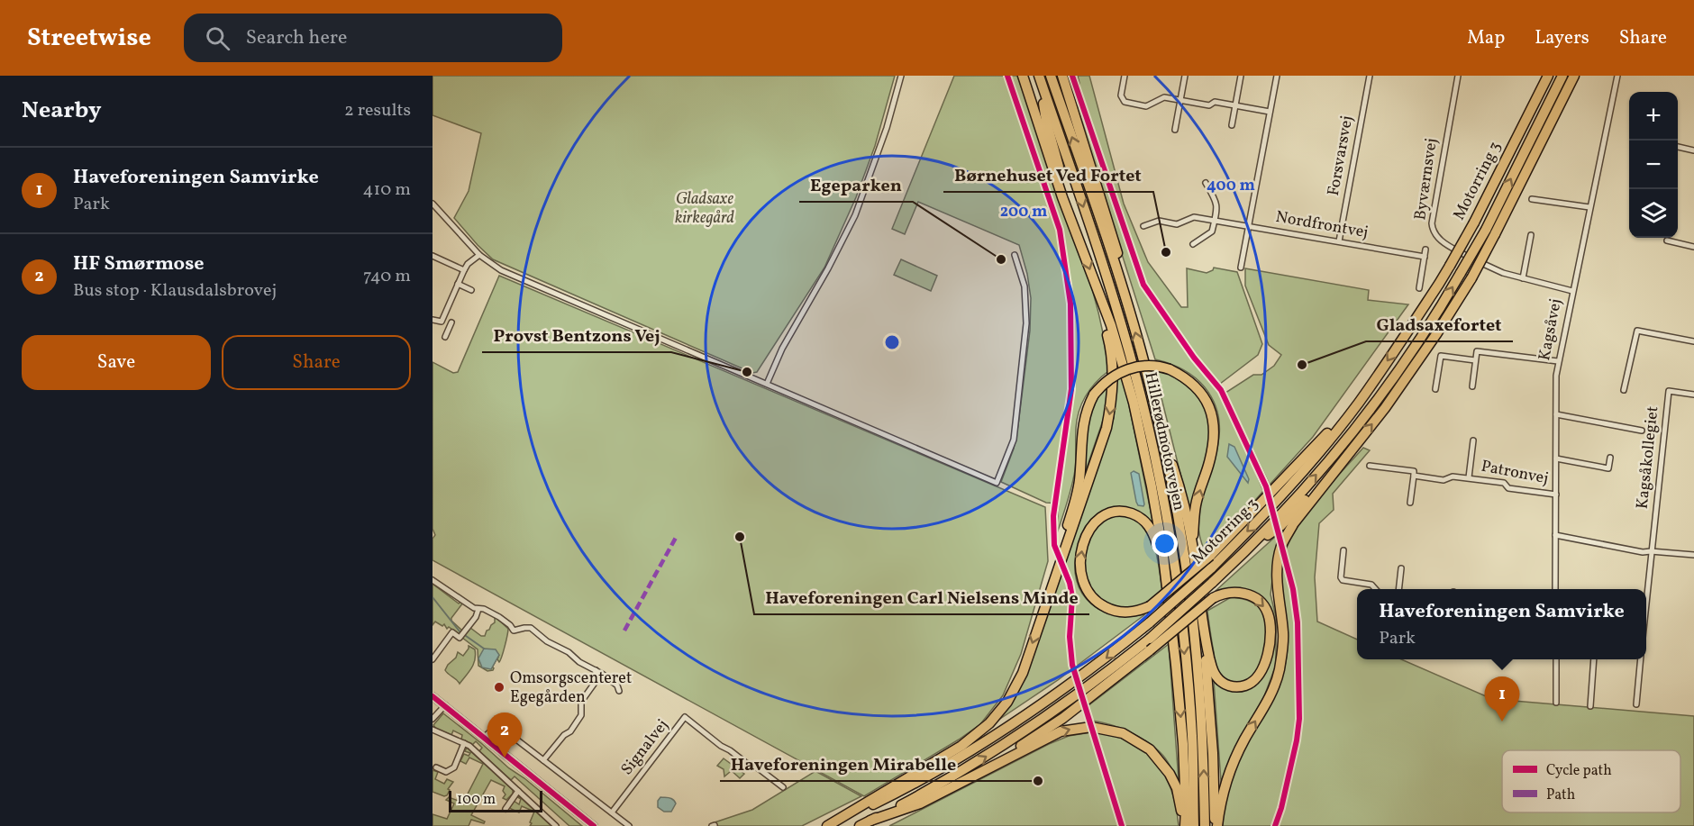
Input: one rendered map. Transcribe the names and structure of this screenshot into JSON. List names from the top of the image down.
{
  "streets": {
    "highway": ["Motorring 3", "Hillerødmotorvejen"],
    "street": [
      "Forsvarsvej",
      "Byværnsvej",
      "Nordfrontvej",
      "Kagsåvej",
      "Kagsåkollegiet",
      "Patronvej",
      "Signalvej"
    ]
  },
  "crossings": [
    ["Forsvarsvej", "Nordfrontvej"],
    ["Byværnsvej", "Kagsåvej"],
    ["Kagsåvej", "Patronvej"]
  ],
  "parks": ["Gladsaxe kirkegård"],
  "places": [
    "Børnehuset Ved Fortet",
    "Egeparken",
    "Gladsaxefortet",
    "Provst Bentzons Vej",
    "Haveforeningen Carl Nielsens Minde",
    "Omsorgscenteret Egegården",
    "Haveforeningen Mirabelle"
  ],
  "legend": ["Cycle path", "Path"],
  "scale_bar": "100 m",
  "page": {
    "header": "Streetwise",
    "search": "Search here",
    "nav": ["Map", "Layers", "Share"],
    "heading": ["Nearby", "2 results"],
    "map_buttons": ["+", "−"],
    "list": [
      {
        "mark": "1",
        "name": "Haveforeningen Samvirke",
        "note": "Park",
        "value": "410 m"
      },
      {
        "mark": "2",
        "name": "HF Smørmose",
        "note": "Bus stop · Klausdalsbrovej",
        "value": "740 m"
      }
    ],
    "buttons": ["Save", "Share"],
    "popup": ["Haveforeningen Samvirke", "Park"],
    "pins": ["1", "2"],
    "scale": "100 m"
  },
  "rings": ["400 m", "200 m"]
}
